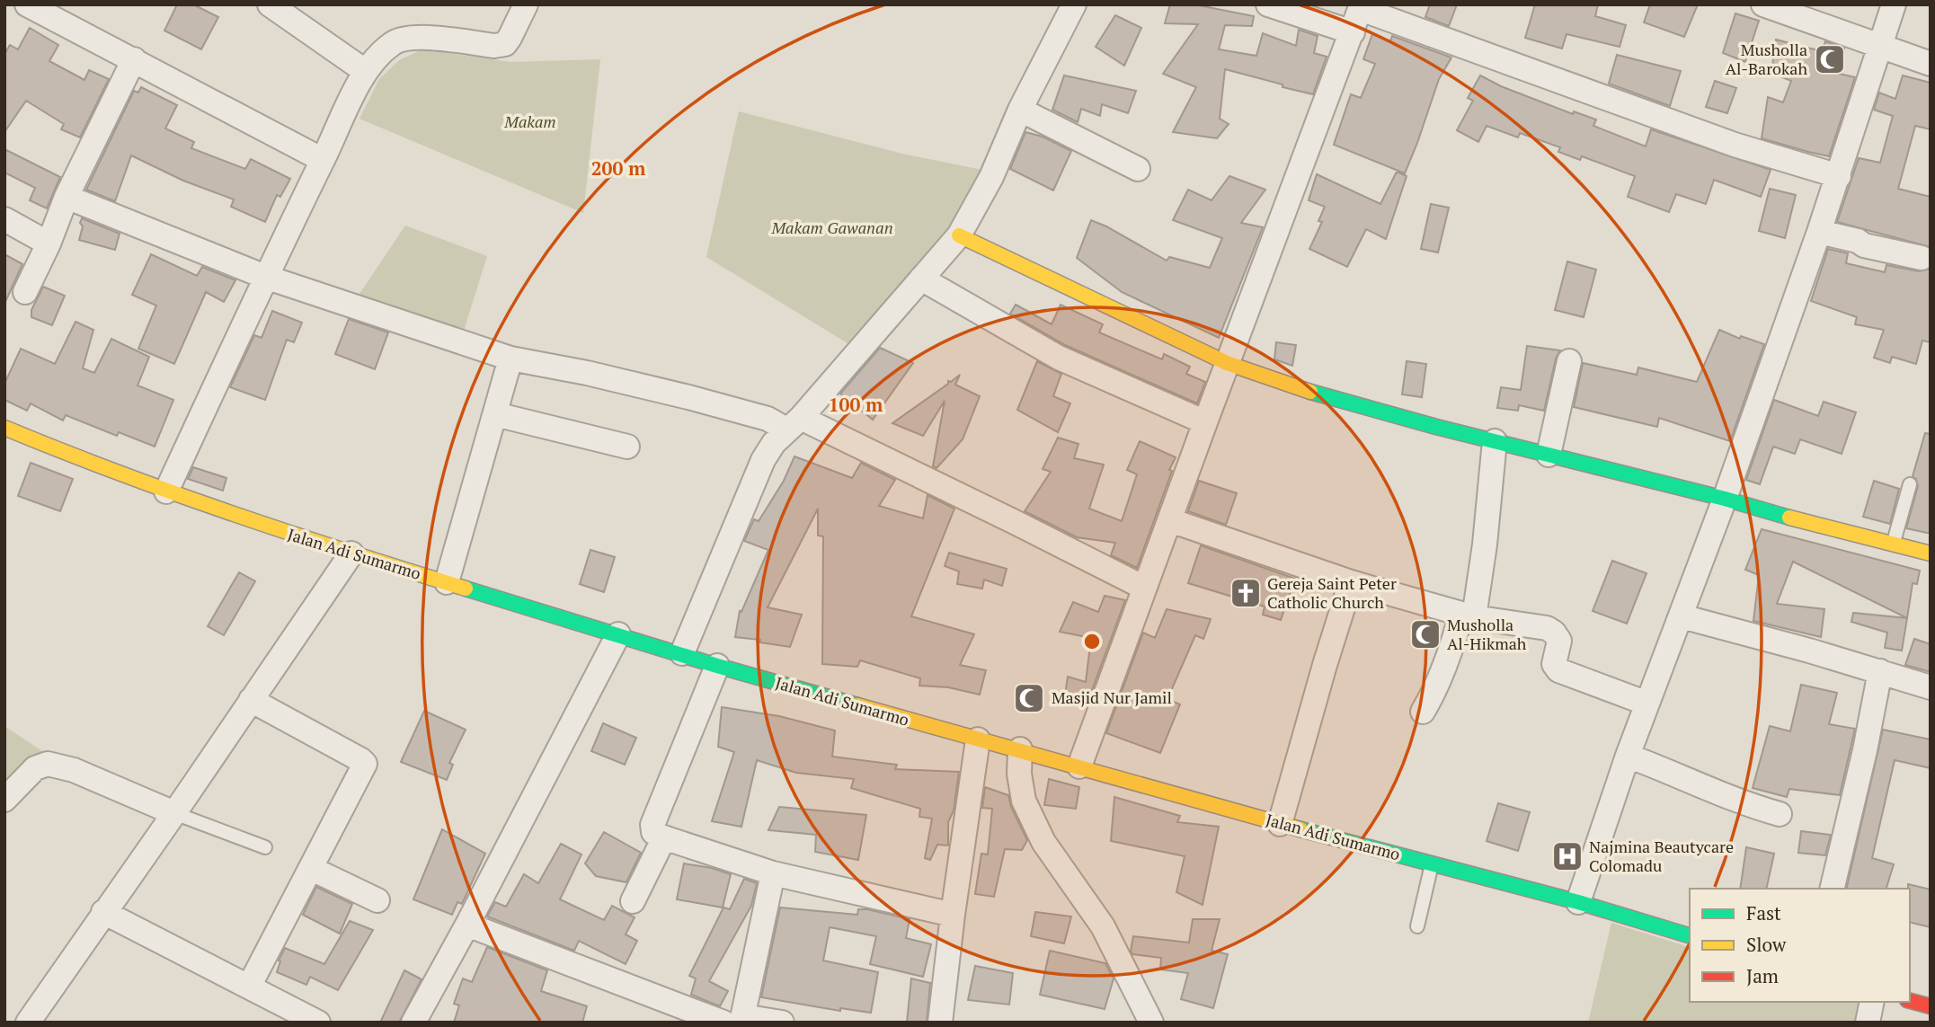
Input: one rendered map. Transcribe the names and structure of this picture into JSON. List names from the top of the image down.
{
  "streets": {
    "main road": ["Jalan Adi Sumarmo"]
  },
  "parks": ["Makam", "Makam Gawanan"],
  "places": {
    "mosque": ["Musholla Al-Barokah", "Musholla Al-Hikmah", "Masjid Nur Jamil"],
    "church": ["Gereja Saint Peter Catholic Church"],
    "hospital": ["Najmina Beautycare Colomadu"]
  },
  "legend": ["Fast", "Slow", "Jam"],
  "rings": ["200 m", "100 m"]
}
